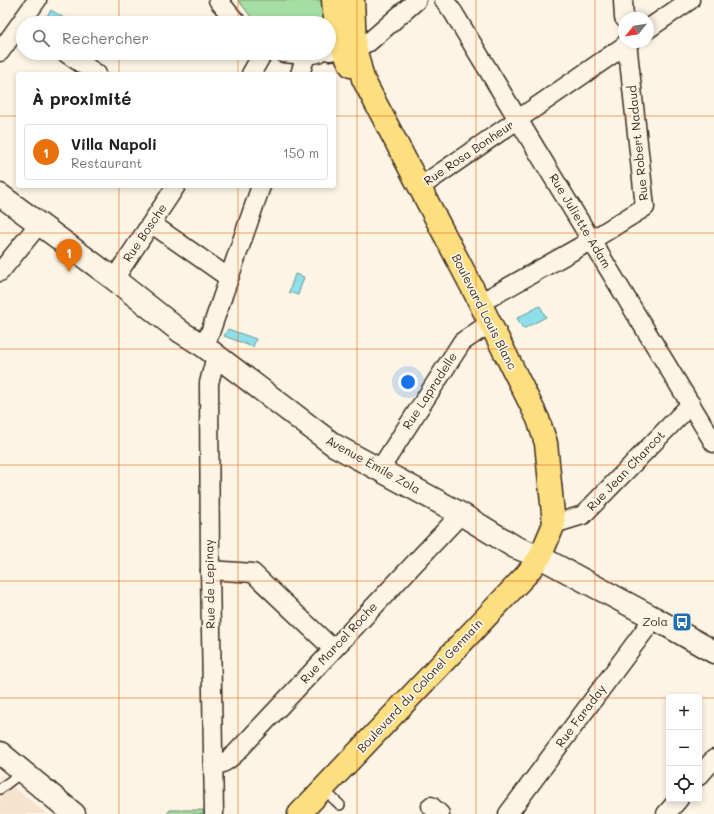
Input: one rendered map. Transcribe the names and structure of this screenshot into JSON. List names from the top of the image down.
{
  "streets": {
    "main road": ["Boulevard Louis Blanc", "Boulevard du Colonel Germain"],
    "street": [
      "Rue Robert Nadaud",
      "Rue Rosa Bonheur",
      "Rue Juliette Adam",
      "Rue Bosche",
      "Rue Lapradelle",
      "Avenue Émile Zola",
      "Rue Jean Charcot",
      "Rue de Lepinay",
      "Rue Marcel Roche",
      "Rue Faraday"
    ]
  },
  "crossings": [
    ["Rue Robert Nadaud", "Rue Juliette Adam"],
    ["Rue Rosa Bonheur", "Rue Juliette Adam"],
    ["Rue Rosa Bonheur", "Boulevard Louis Blanc"],
    ["Rue Juliette Adam", "Rue Jean Charcot"],
    ["Rue Bosche", "Avenue Émile Zola"],
    ["Boulevard Louis Blanc", "Rue Lapradelle"],
    ["Boulevard Louis Blanc", "Avenue Émile Zola"],
    ["Boulevard Louis Blanc", "Rue Jean Charcot"],
    ["Boulevard Louis Blanc", "Boulevard du Colonel Germain"],
    ["Rue Lapradelle", "Avenue Émile Zola"],
    ["Avenue Émile Zola", "Rue de Lepinay"],
    ["Avenue Émile Zola", "Rue Marcel Roche"],
    ["Avenue Émile Zola", "Boulevard du Colonel Germain"],
    ["Avenue Émile Zola", "Rue Faraday"],
    ["Rue de Lepinay", "Rue Marcel Roche"]
  ],
  "places": {
    "bus stop": ["Zola"]
  },
  "north": "bottom left",
  "page": {
    "search": "Rechercher",
    "heading": "À proximité",
    "list": [
      {
        "mark": "1",
        "name": "Villa Napoli",
        "note": "Restaurant",
        "value": "150 m"
      }
    ],
    "pins": "1",
    "map_buttons": ["+", "−"]
  }
}
